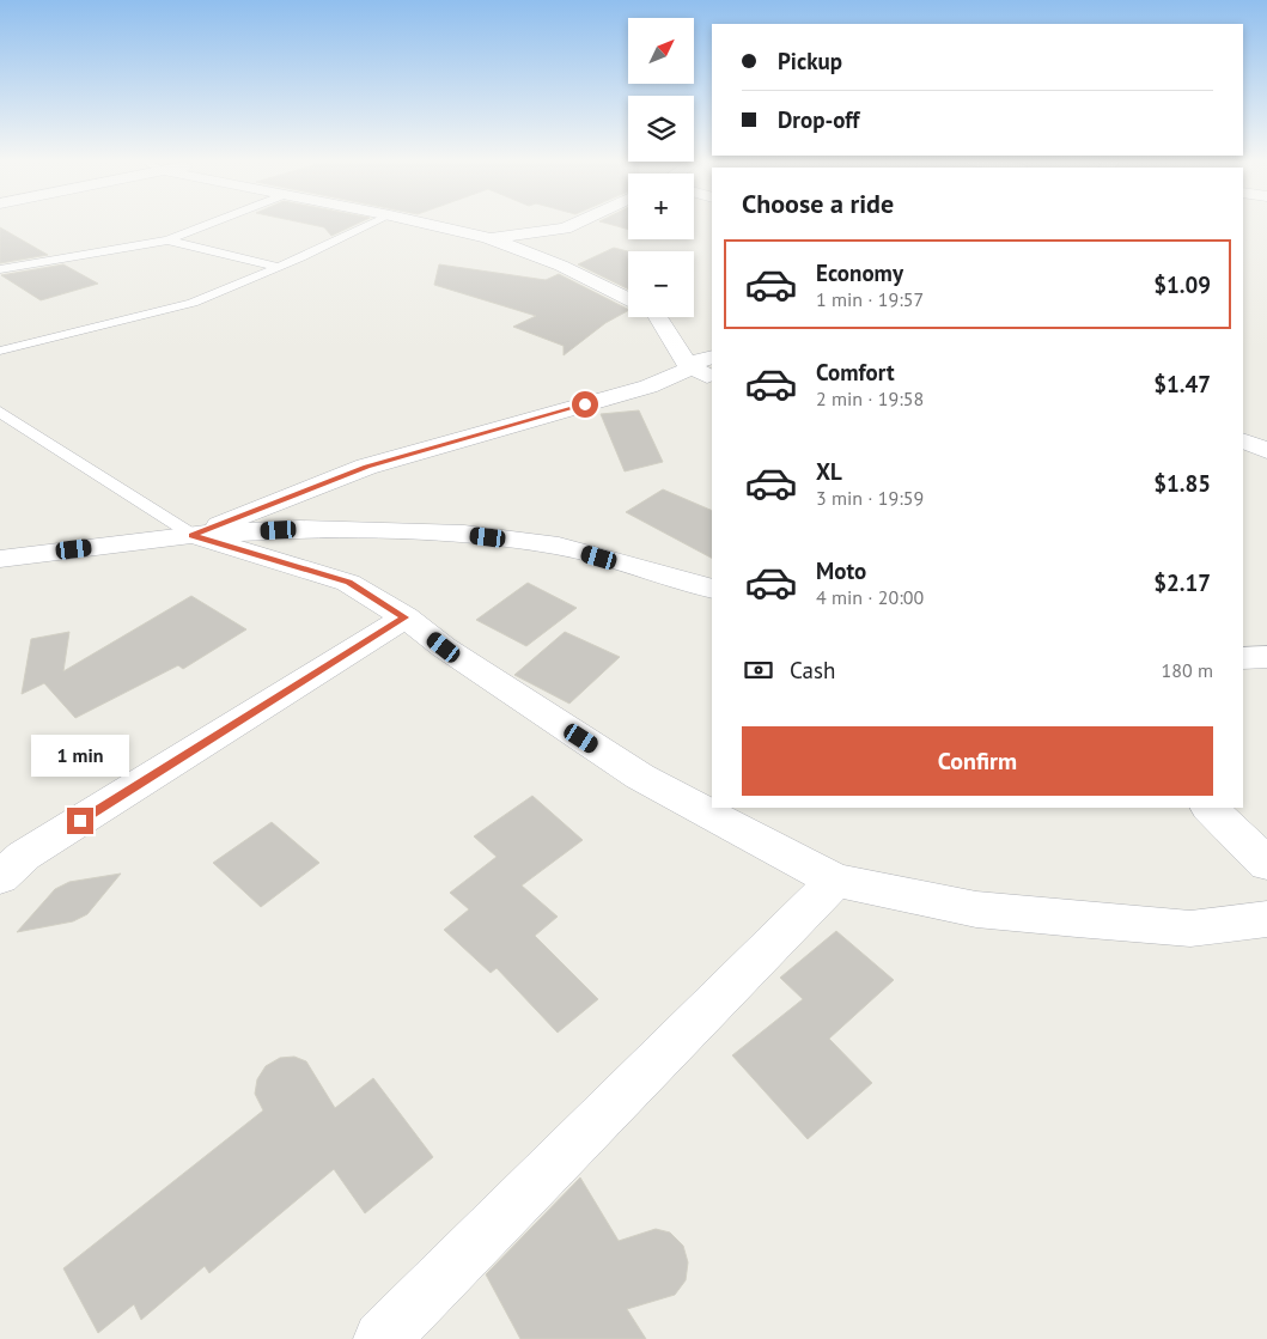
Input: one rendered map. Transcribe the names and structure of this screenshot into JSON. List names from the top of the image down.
{
  "north": "top right",
  "page": {
    "map_buttons": ["+", "−"],
    "banner": ["Pickup", "Drop-off"],
    "heading": "Choose a ride",
    "list": [
      {
        "name": "Economy",
        "note": "1 min · 19:57",
        "value": "$1.09"
      },
      {
        "name": "Comfort",
        "note": "2 min · 19:58",
        "value": "$1.47"
      },
      {
        "name": "XL",
        "note": "3 min · 19:59",
        "value": "$1.85"
      },
      {
        "name": "Moto",
        "note": "4 min · 20:00",
        "value": "$2.17"
      }
    ],
    "pay": ["Cash", "180 m"],
    "buttons": "Confirm",
    "bubble": "1 min"
  }
}
